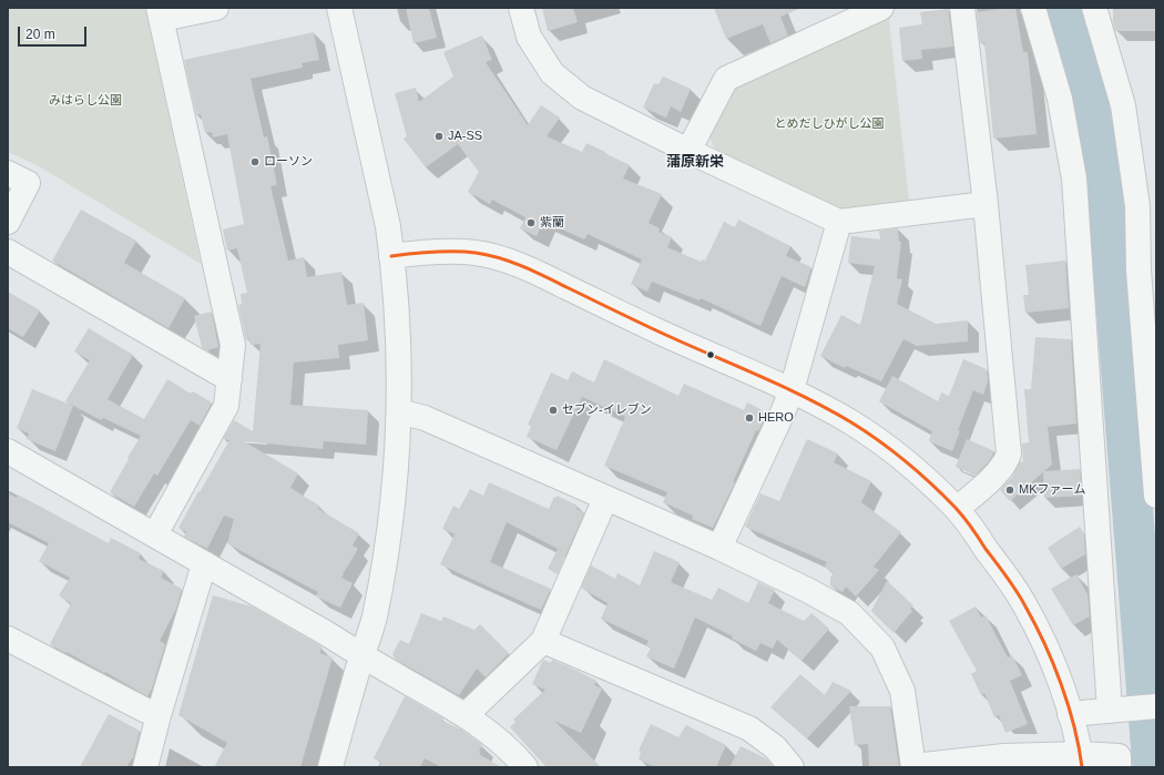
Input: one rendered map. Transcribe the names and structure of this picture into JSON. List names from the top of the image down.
{
  "districts": ["蒲原新栄"],
  "parks": ["みはらし公園", "とめだしひがし公園"],
  "places": [
    "JA-SS",
    "ローソン",
    "紫蘭",
    "セブン-イレブン",
    "HERO",
    "MKファーム"
  ],
  "scale_bar": "20 m"
}
